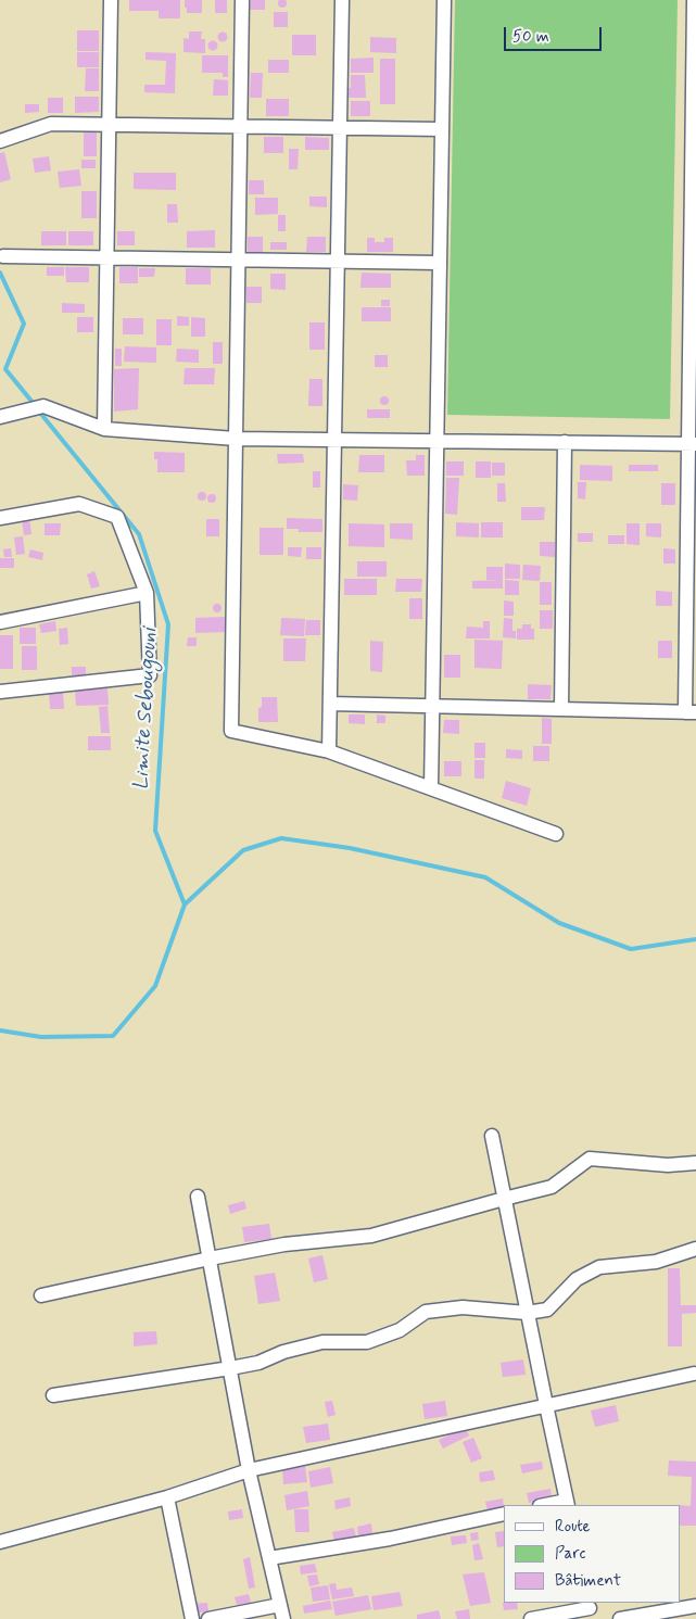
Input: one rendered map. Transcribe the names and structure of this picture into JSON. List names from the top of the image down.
{
  "water": ["Limite Sebougouni"],
  "legend": ["Route", "Parc", "Bâtiment"],
  "scale_bar": "50 m"
}
